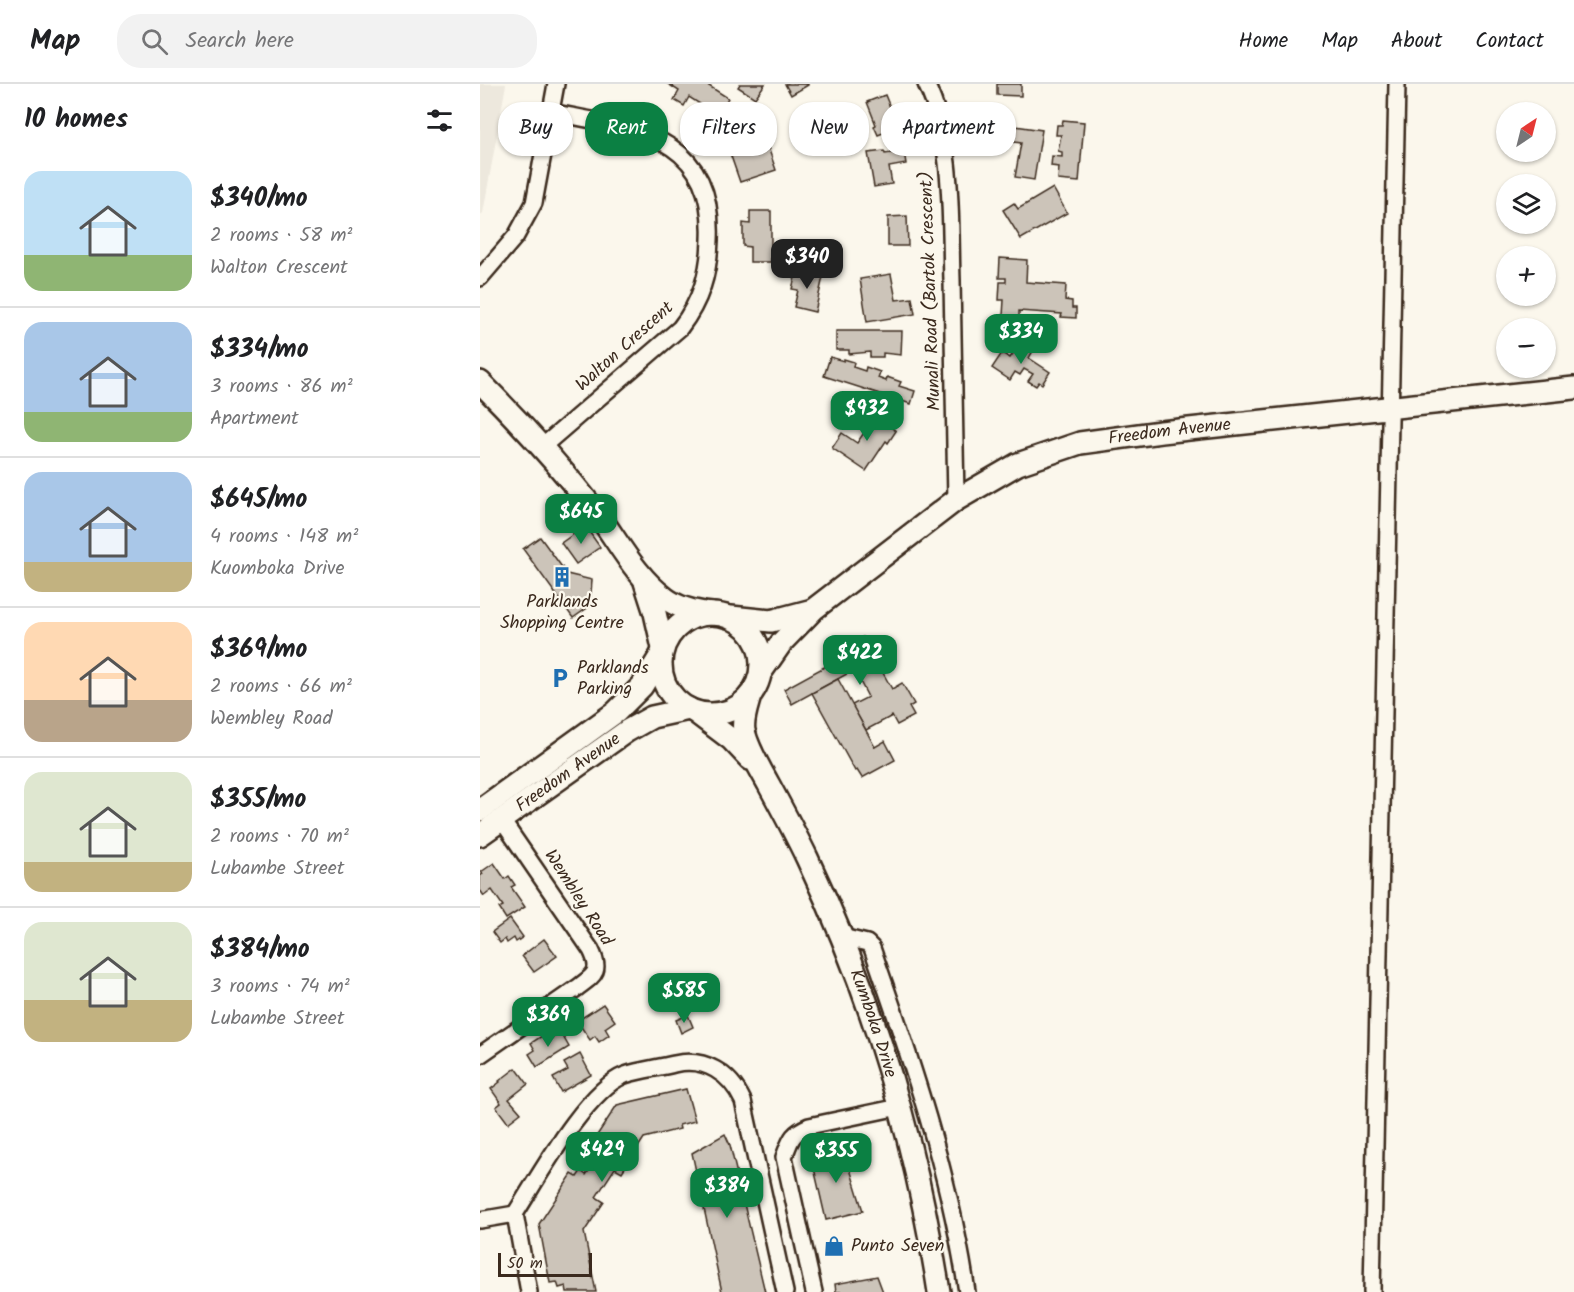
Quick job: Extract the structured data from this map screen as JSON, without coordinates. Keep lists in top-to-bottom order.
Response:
{
  "streets": {
    "main road": ["Freedom Avenue", "Kumboka Drive"],
    "street": ["Munali Road (Bartok Crescent)", "Walton Crescent", "Wembley Road"]
  },
  "crossings": [
    ["Munali Road (Bartok Crescent)", "Freedom Avenue"],
    ["Freedom Avenue", "Wembley Road"],
    ["Freedom Avenue", "Kumboka Drive"]
  ],
  "places": {
    "building": ["Parklands Shopping Centre"],
    "parking": ["Parklands Parking"],
    "shop": ["Punto Seven"]
  },
  "scale_bar": "50 m",
  "north": "top right",
  "page": {
    "header": "Map",
    "search": "Search here",
    "nav": [
      "Home",
      "Map",
      "About",
      "Contact"
    ],
    "heading": "10 homes",
    "map_buttons": ["+", "−"],
    "chip": [
      "Buy",
      "Rent",
      "Filters",
      "New",
      "Apartment"
    ],
    "list": [
      {
        "name": "$340/mo",
        "note": "2 rooms · 58 m² · Walton Crescent"
      },
      {
        "name": "$334/mo",
        "note": "3 rooms · 86 m² · Apartment"
      },
      {
        "name": "$645/mo",
        "note": "4 rooms · 148 m² · Kuomboka Drive"
      },
      {
        "name": "$369/mo",
        "note": "2 rooms · 66 m² · Wembley Road"
      },
      {
        "name": "$355/mo",
        "note": "2 rooms · 70 m² · Lubambe Street"
      },
      {
        "name": "$384/mo",
        "note": "3 rooms · 74 m² · Lubambe Street"
      }
    ],
    "price": [
      "$340",
      "$334",
      "$932",
      "$645",
      "$422",
      "$585",
      "$369",
      "$429",
      "$355",
      "$384"
    ],
    "scale": "50 m"
  }
}
